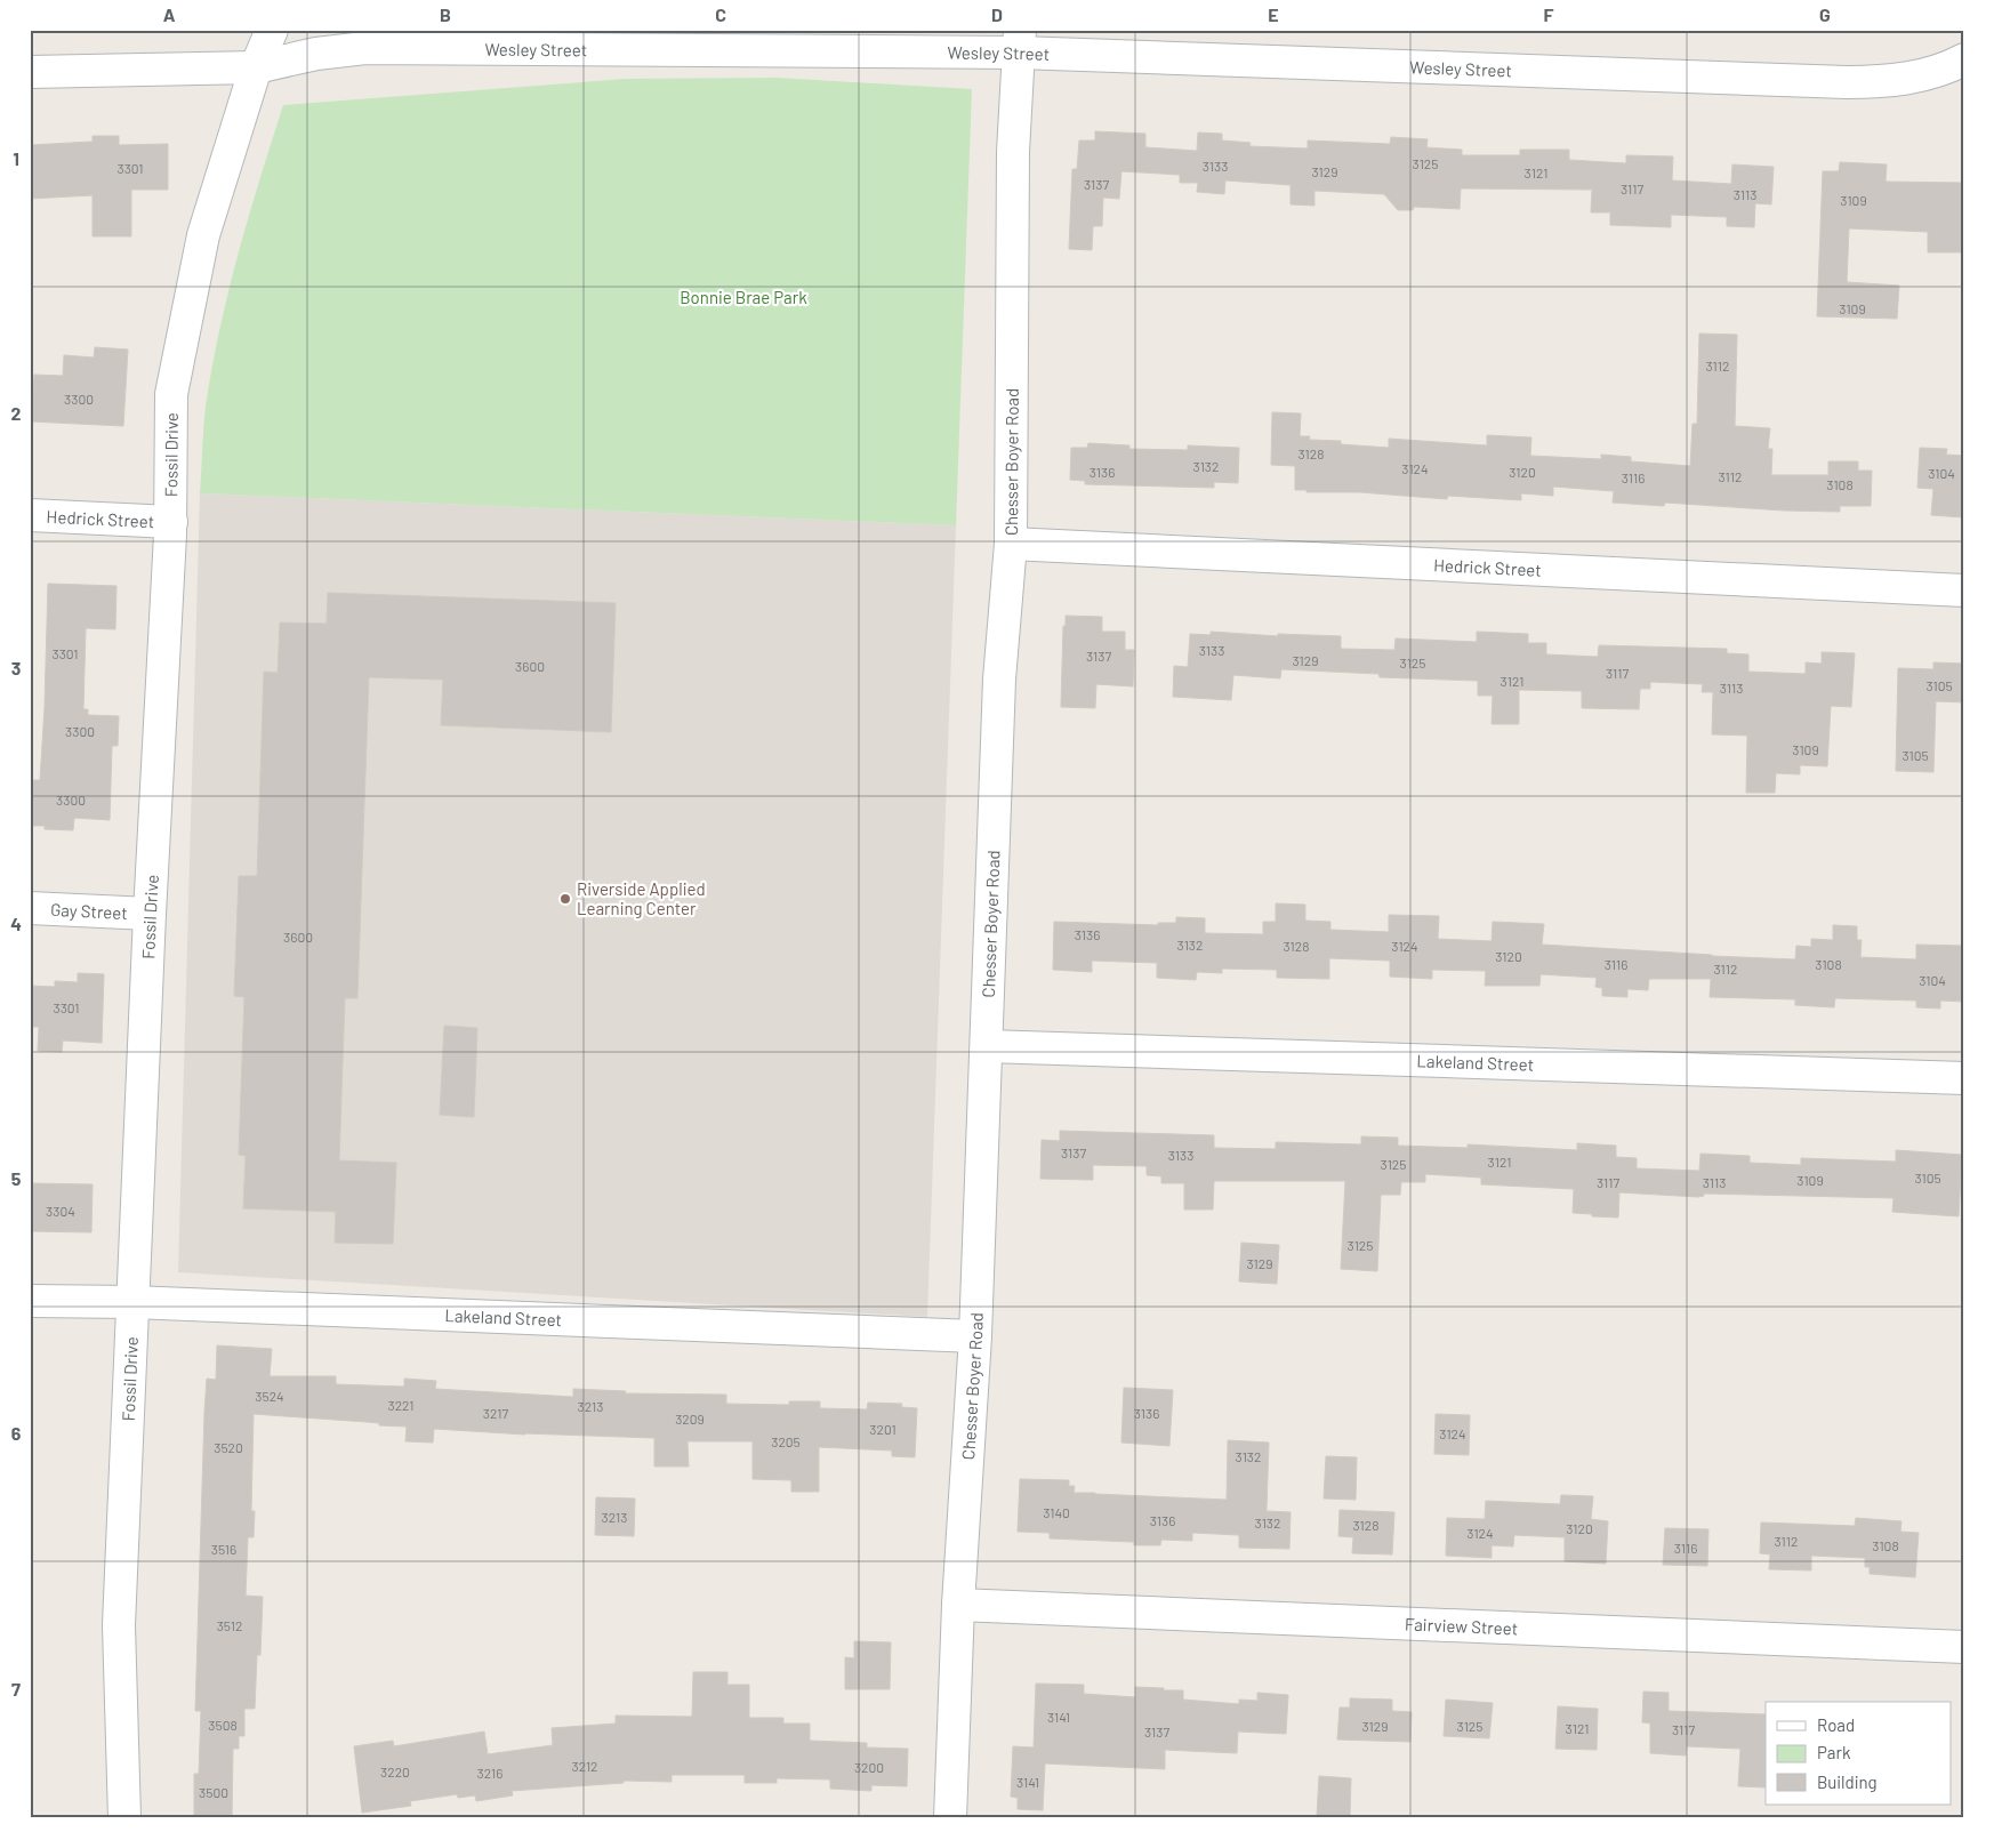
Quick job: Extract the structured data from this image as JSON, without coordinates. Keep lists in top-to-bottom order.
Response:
{
  "streets": {
    "street": [
      "Wesley Street",
      "Fossil Drive",
      "Chesser Boyer Road",
      "Hedrick Street",
      "Gay Street",
      "Lakeland Street",
      "Fairview Street"
    ]
  },
  "crossings": [
    ["Wesley Street", "Fossil Drive"],
    ["Wesley Street", "Chesser Boyer Road"],
    ["Fossil Drive", "Hedrick Street"],
    ["Fossil Drive", "Gay Street"],
    ["Fossil Drive", "Lakeland Street"],
    ["Chesser Boyer Road", "Hedrick Street"],
    ["Chesser Boyer Road", "Lakeland Street"],
    ["Chesser Boyer Road", "Fairview Street"]
  ],
  "parks": ["Bonnie Brae Park"],
  "places": ["Riverside Applied Learning Center"],
  "house_numbers": [
    "3125",
    "3133",
    "3301",
    "3129",
    "3121",
    "3137",
    "3117",
    "3113",
    "3109",
    "3109",
    "3112",
    "3300",
    "3128",
    "3132",
    "3124",
    "3136",
    "3120",
    "3104",
    "3112",
    "3116",
    "3108",
    "3133",
    "3301",
    "3137",
    "3129",
    "3125",
    "3600",
    "3117",
    "3121",
    "3105",
    "3113",
    "3300",
    "3109",
    "3105",
    "3300",
    "3136",
    "3600",
    "3132",
    "3128",
    "3124",
    "3120",
    "3116",
    "3108",
    "3112",
    "3104",
    "3301",
    "3137",
    "3133",
    "3121",
    "3125",
    "3105",
    "3109",
    "3117",
    "3113",
    "3304",
    "3125",
    "3129",
    "3524",
    "3221",
    "3213",
    "3217",
    "3136",
    "3209",
    "3201",
    "3124",
    "3205",
    "3520",
    "3132",
    "3140",
    "3213",
    "3136",
    "3132",
    "3128",
    "3120",
    "3124",
    "3112",
    "3108",
    "3116",
    "3516",
    "3512",
    "3141",
    "3508",
    "3129",
    "3125",
    "3121",
    "3117",
    "3137",
    "3212",
    "3200",
    "3220",
    "3216",
    "3141",
    "3500"
  ],
  "legend": ["Road", "Park", "Building"],
  "grid": {
    "columns": [
      "A",
      "B",
      "C",
      "D",
      "E",
      "F",
      "G"
    ],
    "rows": [
      "1",
      "2",
      "3",
      "4",
      "5",
      "6",
      "7"
    ]
  }
}
